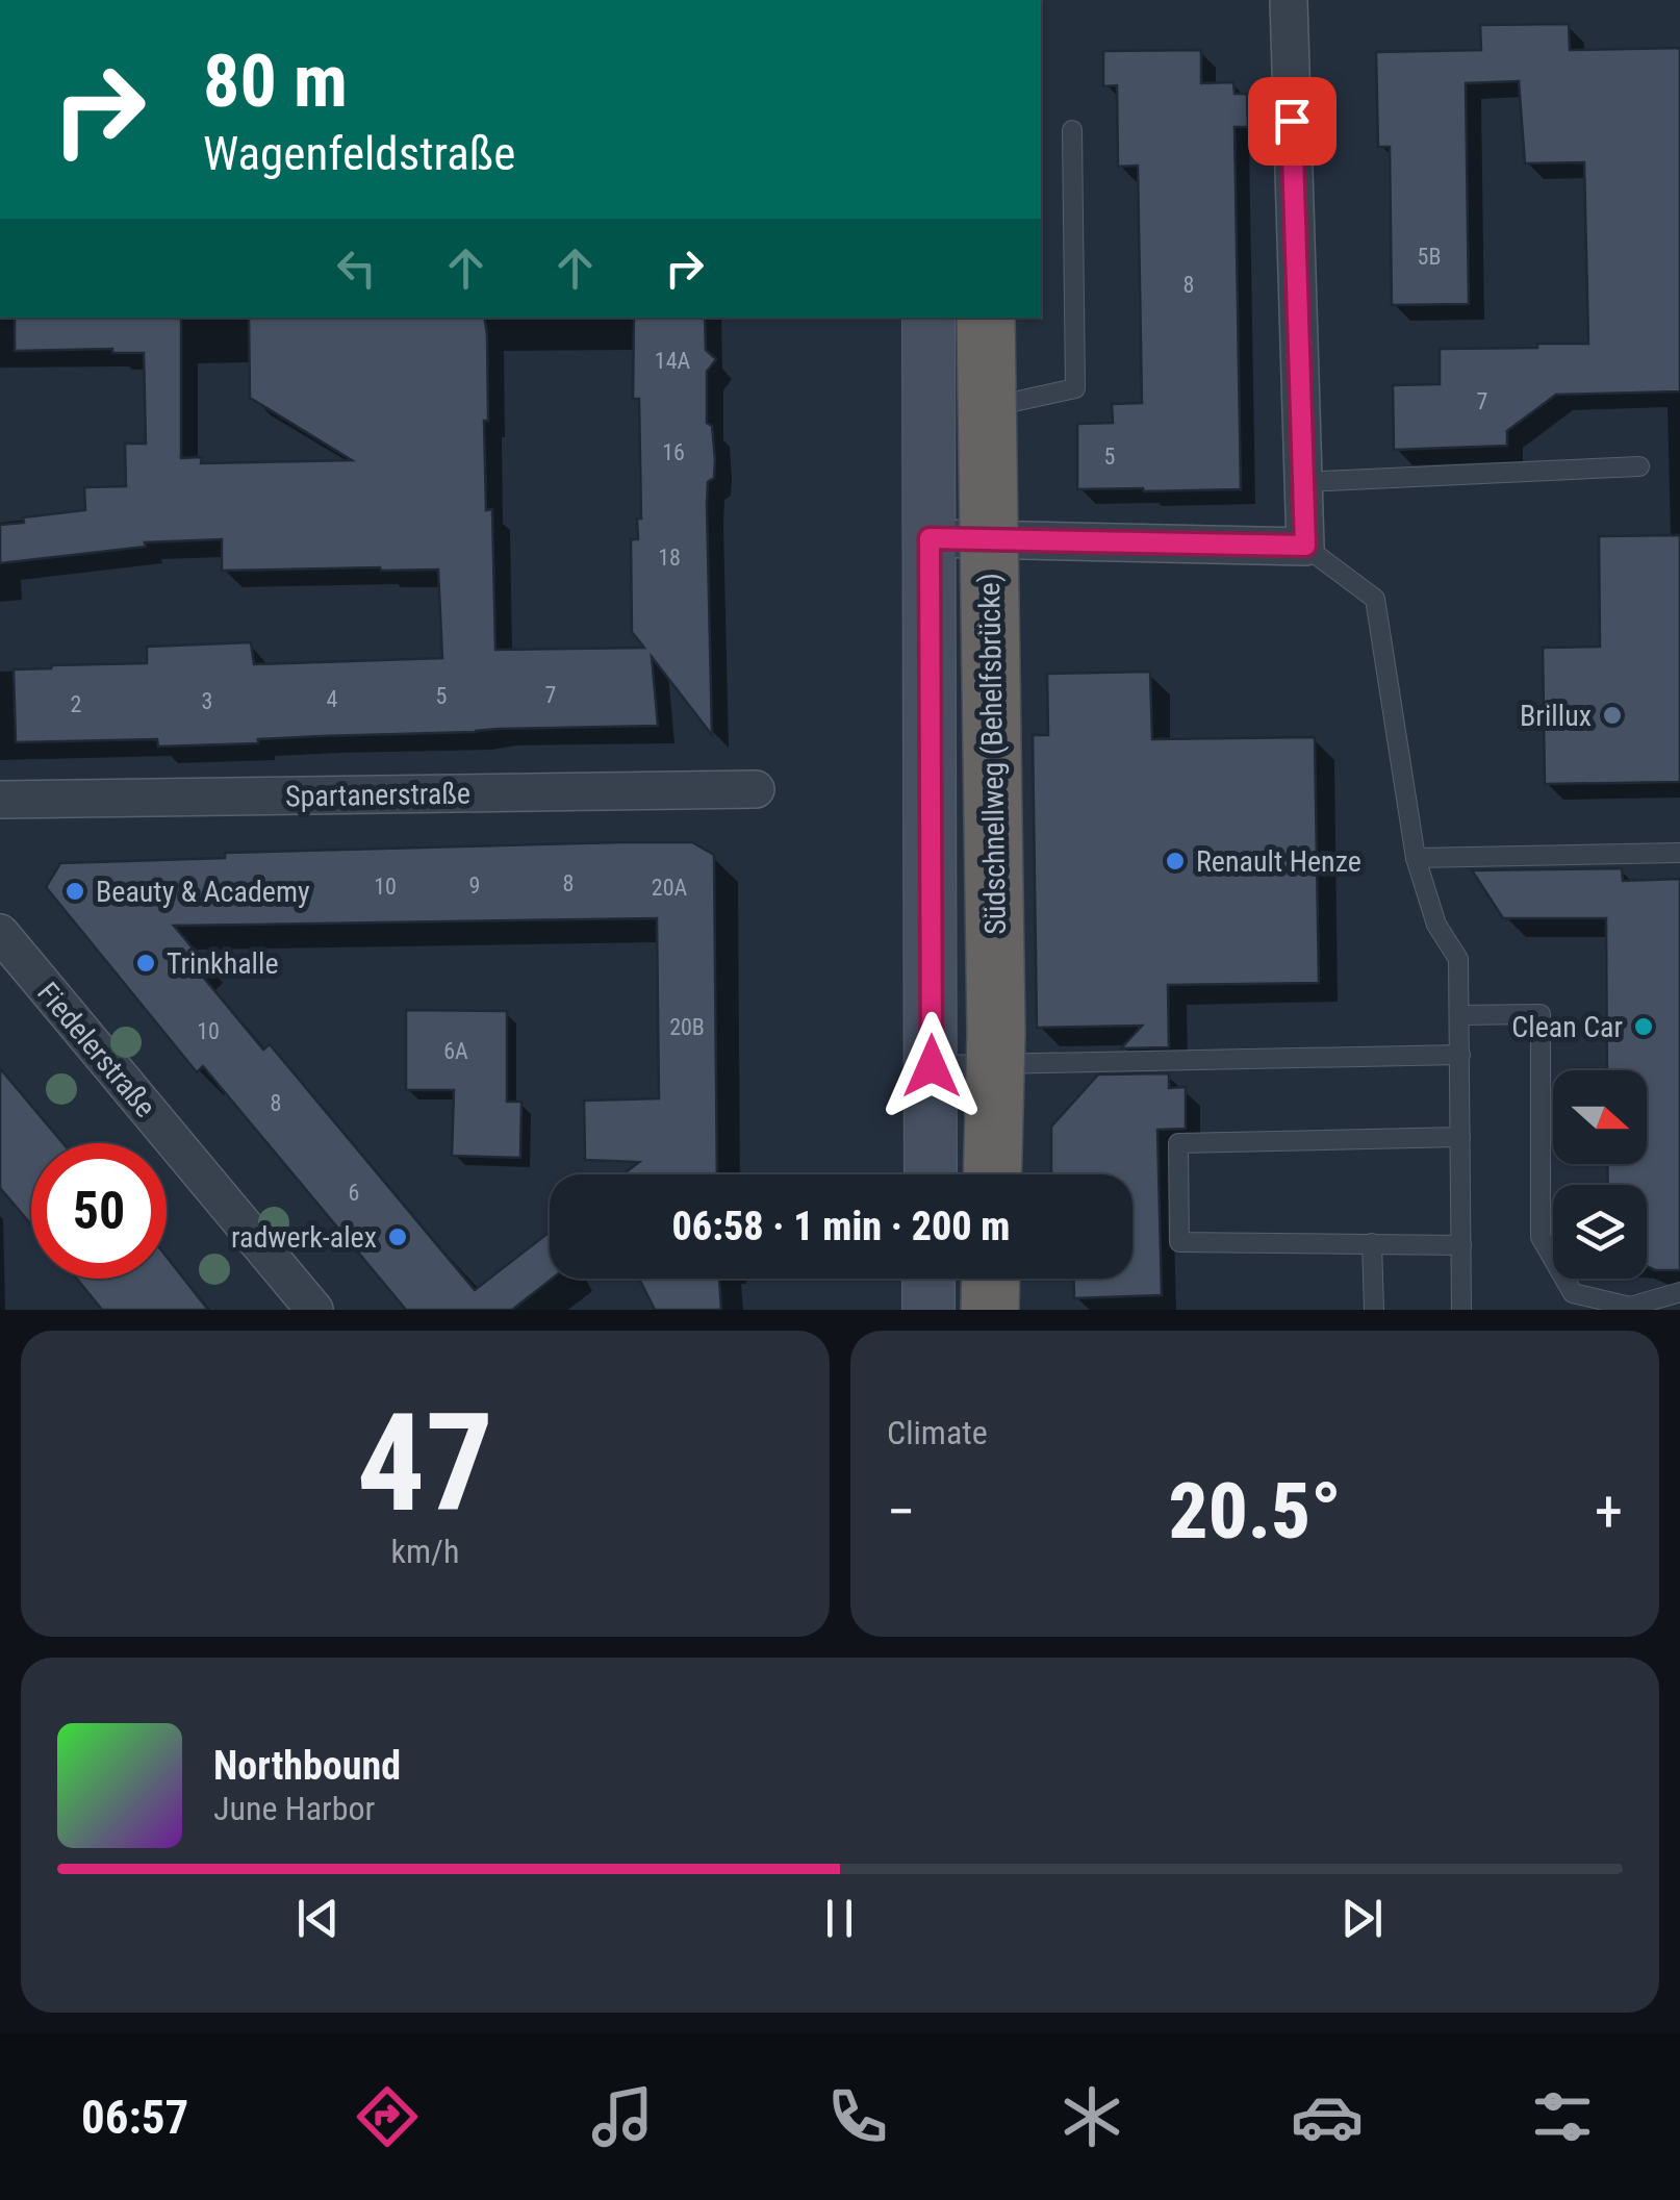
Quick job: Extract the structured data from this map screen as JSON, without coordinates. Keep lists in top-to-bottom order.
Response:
{
  "streets": {
    "highway": ["Südschnellweg (Behelfsbrücke)"],
    "street": ["Spartanerstraße", "Fiedelerstraße"]
  },
  "places": [
    "Brillux",
    "Renault Henze",
    "Beauty & Academy",
    "Trinkhalle",
    "Clean Car",
    "radwerk-alex"
  ],
  "house_numbers": [
    "5B",
    "8",
    "14A",
    "7",
    "16",
    "5",
    "18",
    "7",
    "5",
    "4",
    "3",
    "2",
    "8",
    "9",
    "10",
    "20A",
    "20B",
    "10",
    "6A",
    "8",
    "6"
  ],
  "north": "right",
  "page": {
    "turn": ["80 m", "Wagenfeldstraße"],
    "limit": "50",
    "trip": "06:58 · 1 min · 200 m",
    "tile": [
      ["47", "km/h"],
      "Climate"
    ],
    "heat": ["−", "20.5°", "+"],
    "song": ["Northbound", "June Harbor"],
    "tabs": "06:57"
  }
}
